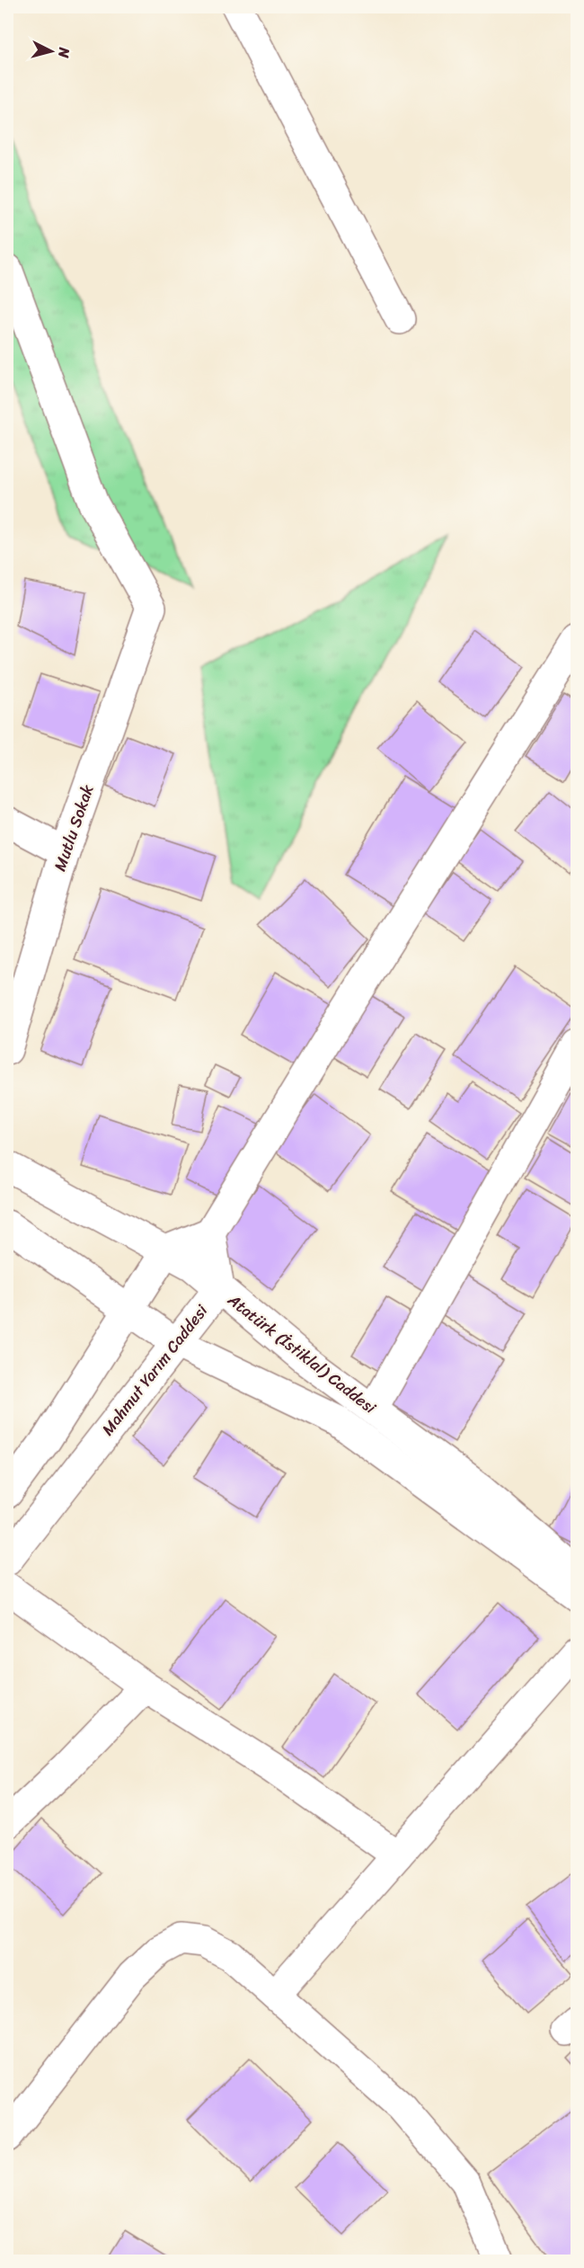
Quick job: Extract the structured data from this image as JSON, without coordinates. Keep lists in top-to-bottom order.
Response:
{
  "streets": {
    "street": ["Mutlu Sokak", "Atatürk (İstiklal) Caddesi", "Mahmut Yarım Caddesi"]
  },
  "crossings": [
    ["Atatürk (İstiklal) Caddesi", "Mahmut Yarım Caddesi"]
  ],
  "north": "right"
}
